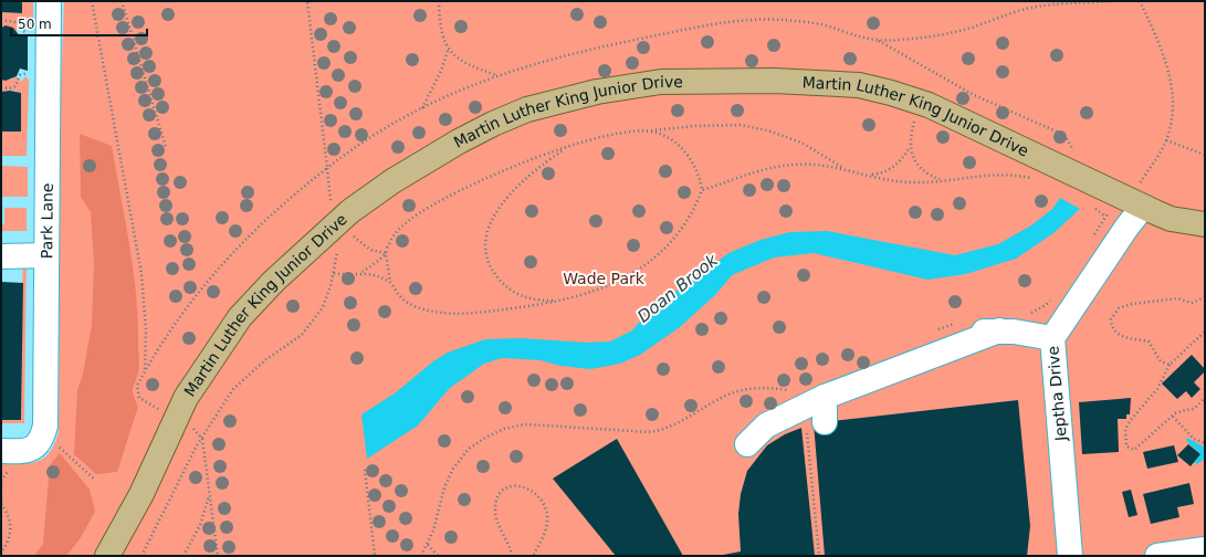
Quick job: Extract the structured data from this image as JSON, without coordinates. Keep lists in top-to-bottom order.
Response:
{
  "streets": {
    "main road": ["Martin Luther King Junior Drive"],
    "street": ["Park Lane", "Jeptha Drive"]
  },
  "crossings": [
    ["Martin Luther King Junior Drive", "Jeptha Drive"]
  ],
  "water": ["Doan Brook"],
  "parks": ["Wade Park"],
  "scale_bar": "50 m"
}
